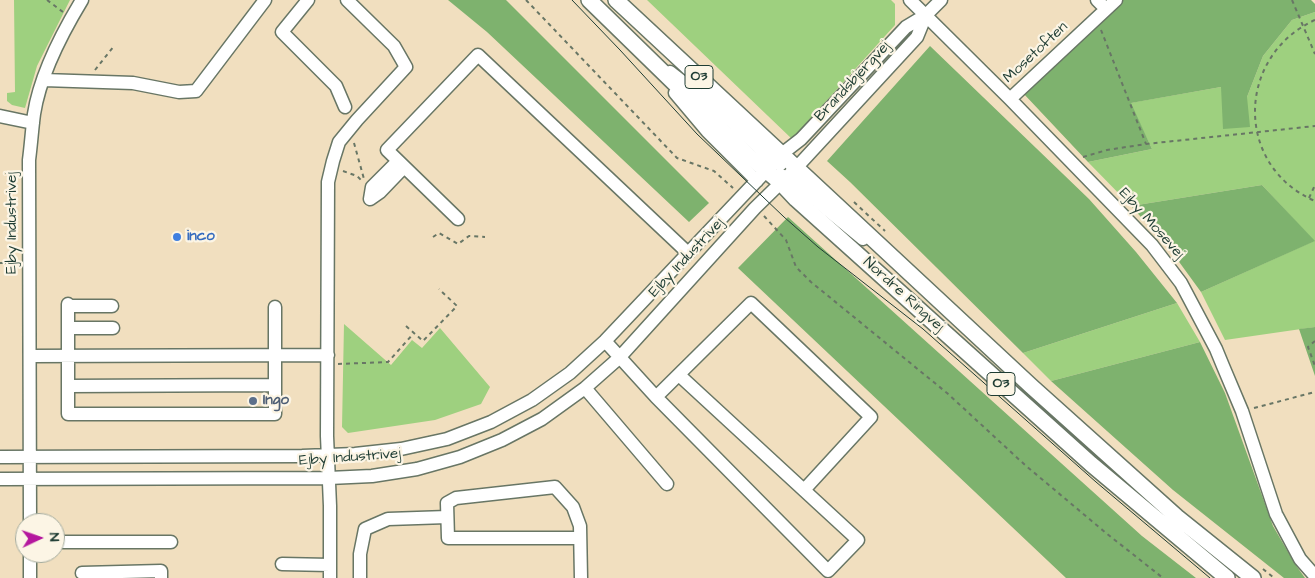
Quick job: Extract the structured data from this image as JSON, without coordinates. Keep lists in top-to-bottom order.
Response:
{
  "streets": {
    "main road": ["O3", "Nordre Ringvej"],
    "street": [
      "Mosetoften",
      "Brandsbjergvej",
      "Ejby Industrivej",
      "Ejby Mosevej"
    ]
  },
  "crossings": [
    ["Mosetoften", "Ejby Mosevej"],
    ["Brandsbjergvej", "Ejby Industrivej"],
    ["Brandsbjergvej", "Ejby Mosevej"],
    ["Brandsbjergvej", "Nordre Ringvej"],
    ["Ejby Industrivej", "Nordre Ringvej"]
  ],
  "places": ["inco", "Ingo"],
  "north": "right"
}
